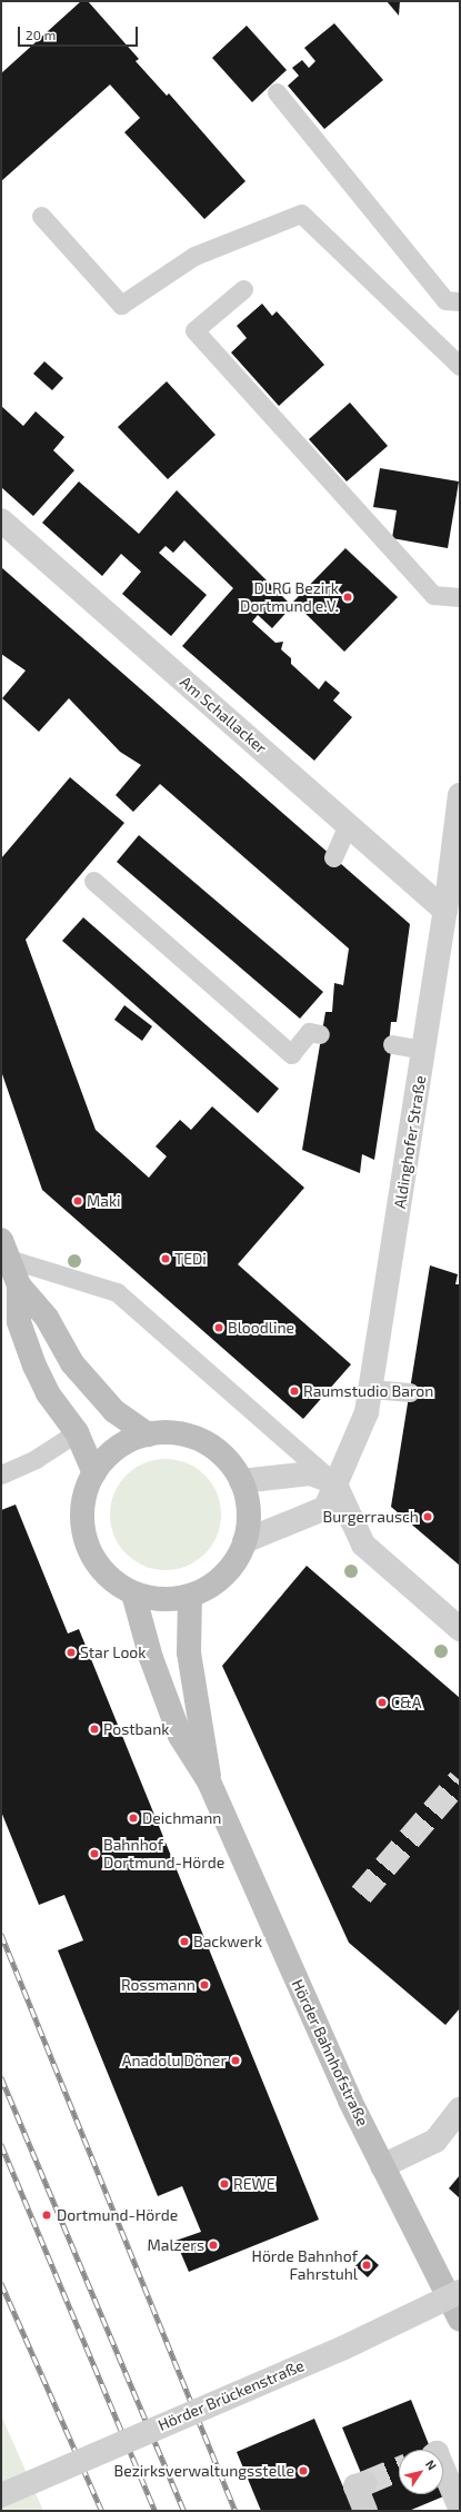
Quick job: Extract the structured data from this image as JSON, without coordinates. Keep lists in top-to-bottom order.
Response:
{
  "streets": {
    "main road": ["Hörder Bahnhofstraße"],
    "street": ["Am Schallacker", "Aldinghofer Straße", "Hörder Brückenstraße"]
  },
  "crossings": [
    ["Am Schallacker", "Aldinghofer Straße"]
  ],
  "places": [
    "DLRG Bezirk Dortmund e.V.",
    "Maki",
    "TEDi",
    "Bloodline",
    "Raumstudio Baron",
    "Burgerrausch",
    "Star Look",
    "C&A",
    "Postbank",
    "Deichmann",
    "Bahnhof Dortmund-Hörde",
    "Backwerk",
    "Rossmann",
    "Anadolu Döner",
    "REWE",
    "Dortmund-Hörde",
    "Malzers",
    "Hörde Bahnhof Fahrstuhl",
    "Bezirksverwaltungsstelle"
  ],
  "scale_bar": "20 m",
  "north": "top right"
}
